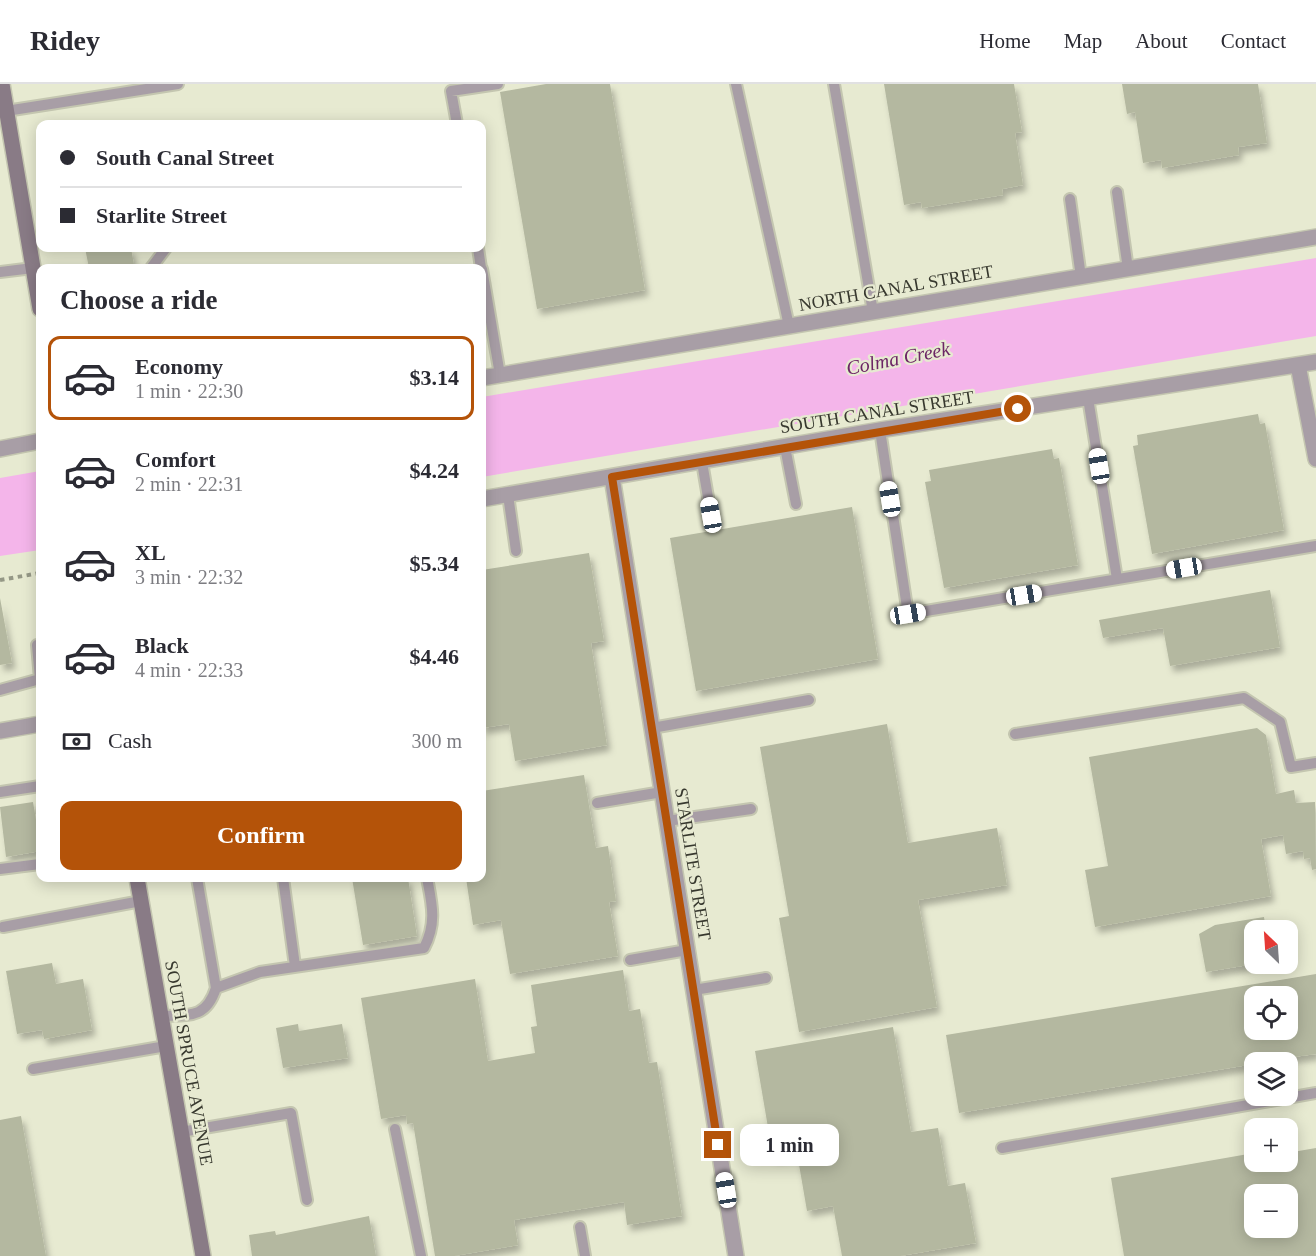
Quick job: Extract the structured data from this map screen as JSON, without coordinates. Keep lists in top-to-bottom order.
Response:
{
  "streets": {
    "main road": ["SOUTH SPRUCE AVENUE"],
    "street": ["NORTH CANAL STREET", "SOUTH CANAL STREET", "STARLITE STREET"]
  },
  "crossings": [
    ["SOUTH CANAL STREET", "STARLITE STREET"]
  ],
  "water": ["Colma Creek"],
  "north": "top left",
  "page": {
    "header": "Ridey",
    "nav": [
      "Home",
      "Map",
      "About",
      "Contact"
    ],
    "banner": ["South Canal Street", "Starlite Street"],
    "heading": "Choose a ride",
    "list": [
      {
        "name": "Economy",
        "note": "1 min · 22:30",
        "value": "$3.14"
      },
      {
        "name": "Comfort",
        "note": "2 min · 22:31",
        "value": "$4.24"
      },
      {
        "name": "XL",
        "note": "3 min · 22:32",
        "value": "$5.34"
      },
      {
        "name": "Black",
        "note": "4 min · 22:33",
        "value": "$4.46"
      }
    ],
    "pay": ["Cash", "300 m"],
    "buttons": "Confirm",
    "map_buttons": ["+", "−"],
    "bubble": "1 min"
  }
}
